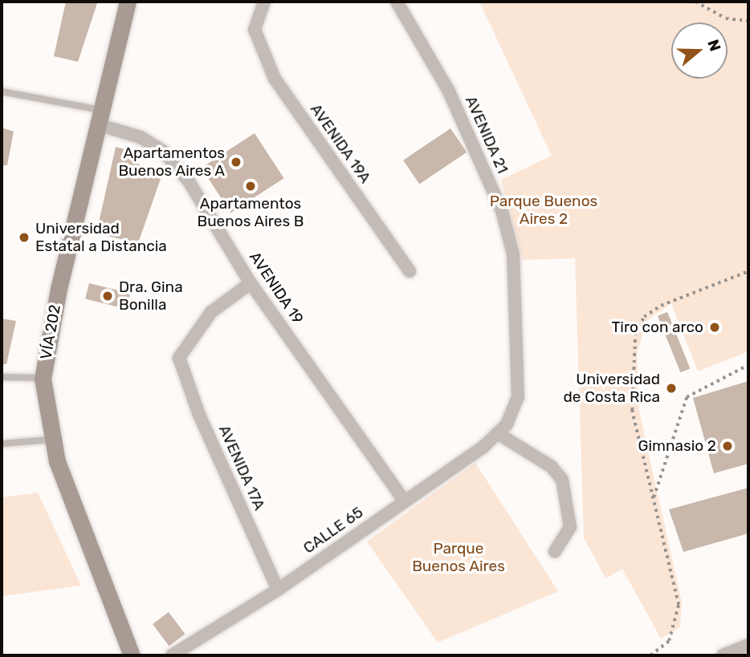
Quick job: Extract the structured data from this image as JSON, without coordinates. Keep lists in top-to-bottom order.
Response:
{
  "streets": {
    "main road": ["VÍA 202"],
    "street": [
      "AVENIDA 21",
      "AVENIDA 19A",
      "AVENIDA 19",
      "AVENIDA 17A",
      "CALLE 65"
    ]
  },
  "crossings": [
    ["AVENIDA 21", "CALLE 65"],
    ["AVENIDA 19", "VÍA 202"],
    ["AVENIDA 19", "AVENIDA 17A"],
    ["AVENIDA 19", "CALLE 65"],
    ["AVENIDA 17A", "CALLE 65"]
  ],
  "parks": ["Parque Buenos Aires 2", "Parque Buenos Aires"],
  "places": [
    "Apartamentos Buenos Aires A",
    "Apartamentos Buenos Aires B",
    "Universidad Estatal a Distancia",
    "Dra. Gina Bonilla",
    "Tiro con arco",
    "Universidad de Costa Rica",
    "Gimnasio 2"
  ],
  "north": "right"
}
